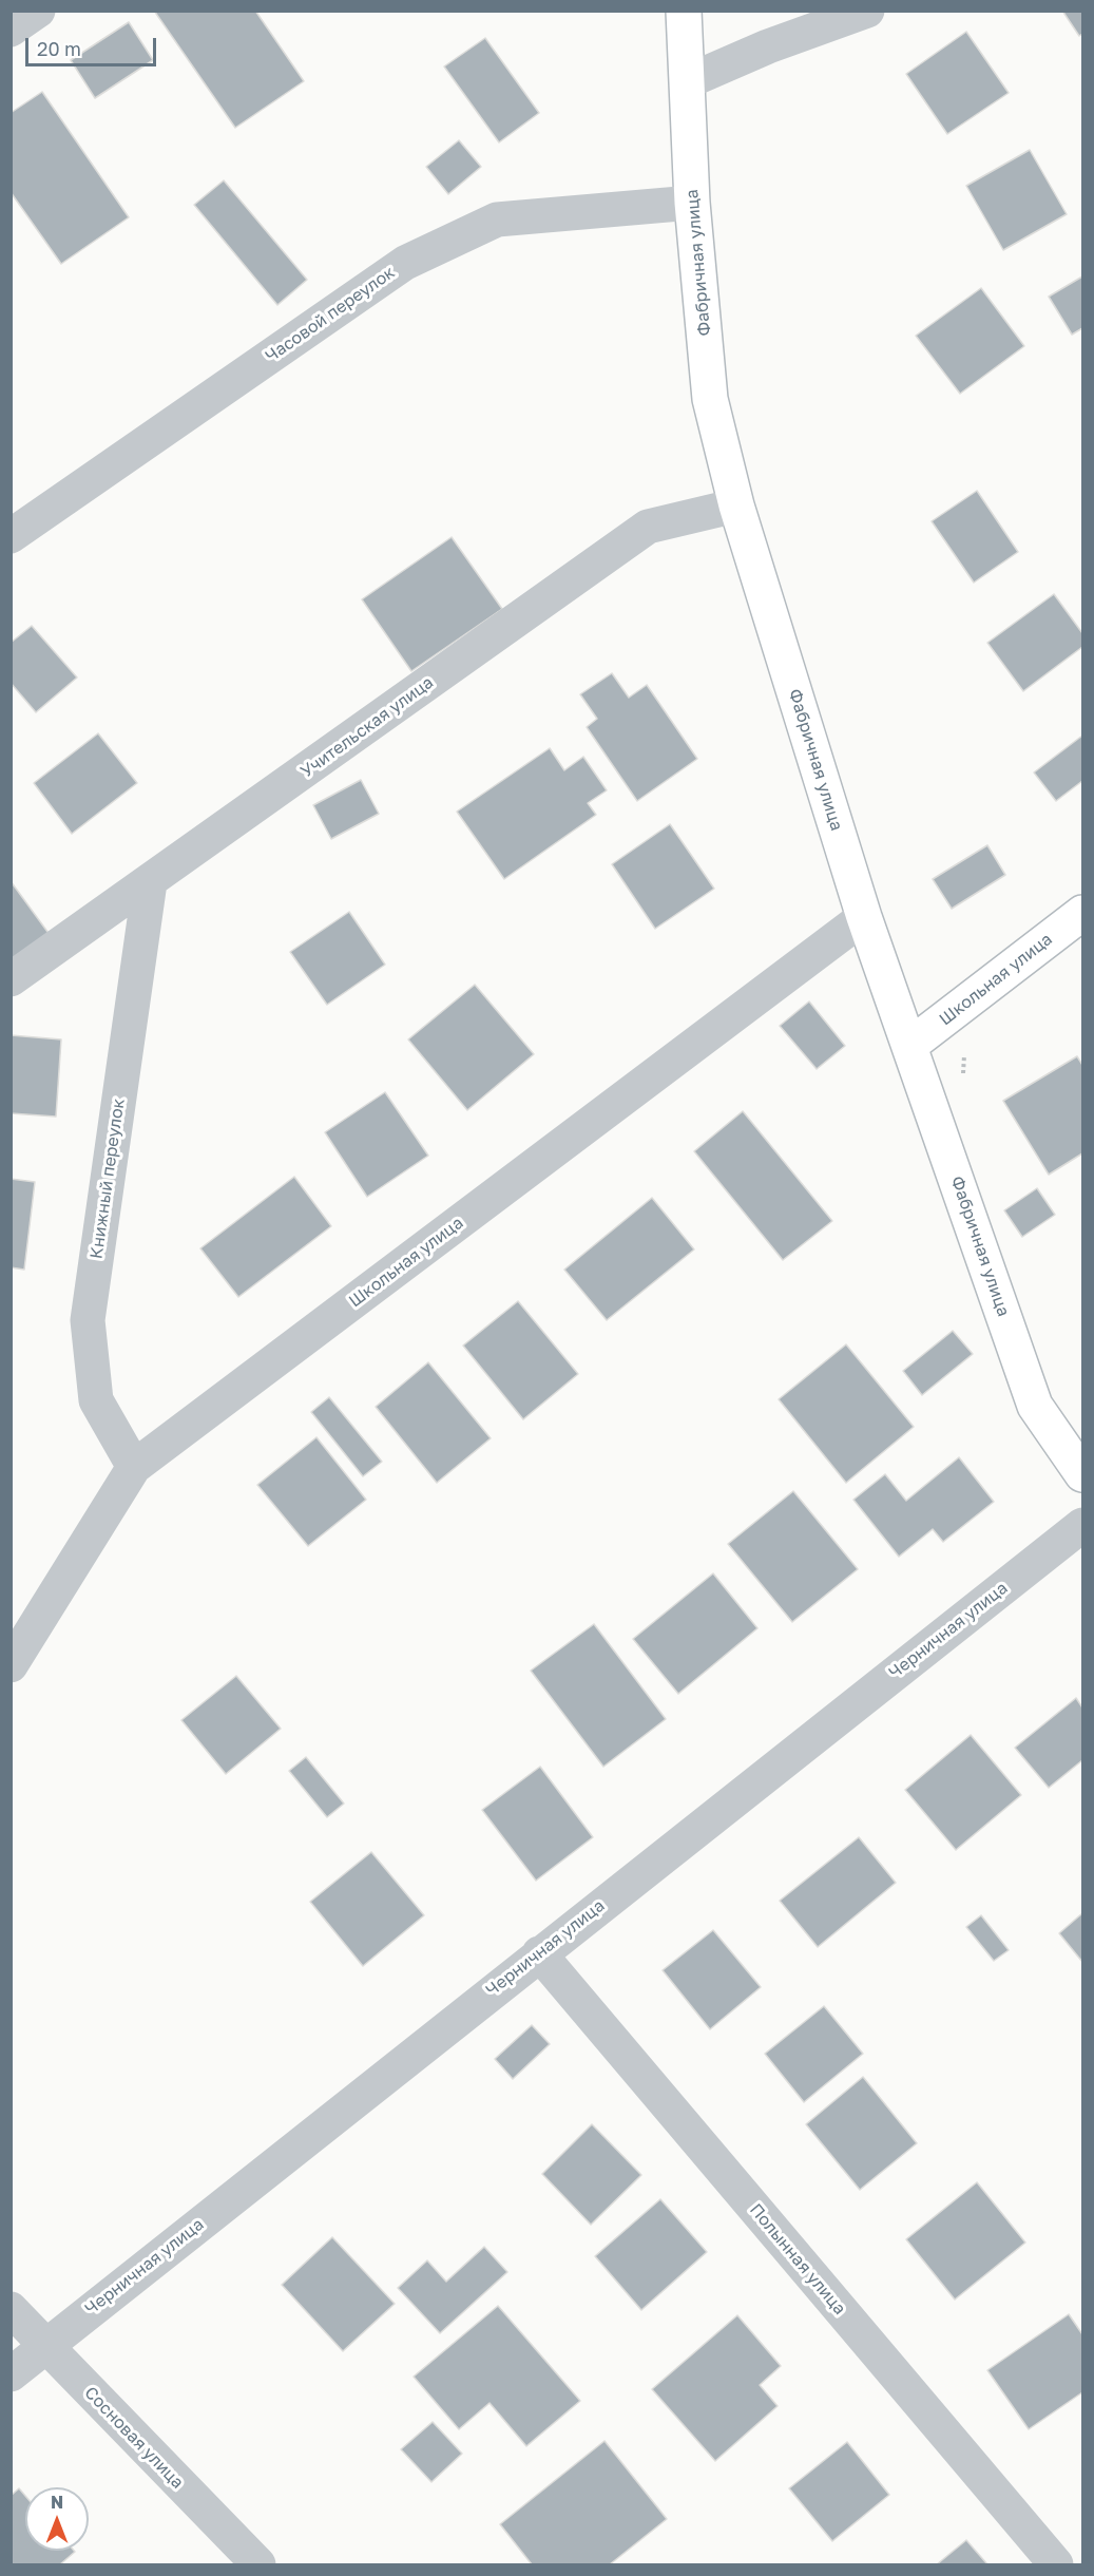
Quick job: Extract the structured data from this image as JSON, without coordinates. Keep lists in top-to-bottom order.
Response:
{
  "streets": {
    "street": [
      "Фабричная улица",
      "Часовой переулок",
      "Учительская улица",
      "Школьная улица",
      "Книжный переулок",
      "Черничная улица",
      "Полынная улица",
      "Сосновая улица"
    ]
  },
  "crossings": [
    ["Фабричная улица", "Часовой переулок"],
    ["Фабричная улица", "Учительская улица"],
    ["Фабричная улица", "Школьная улица"],
    ["Учительская улица", "Книжный переулок"],
    ["Школьная улица", "Книжный переулок"],
    ["Черничная улица", "Полынная улица"],
    ["Черничная улица", "Сосновая улица"]
  ],
  "scale_bar": "20 m",
  "north": "top"
}
